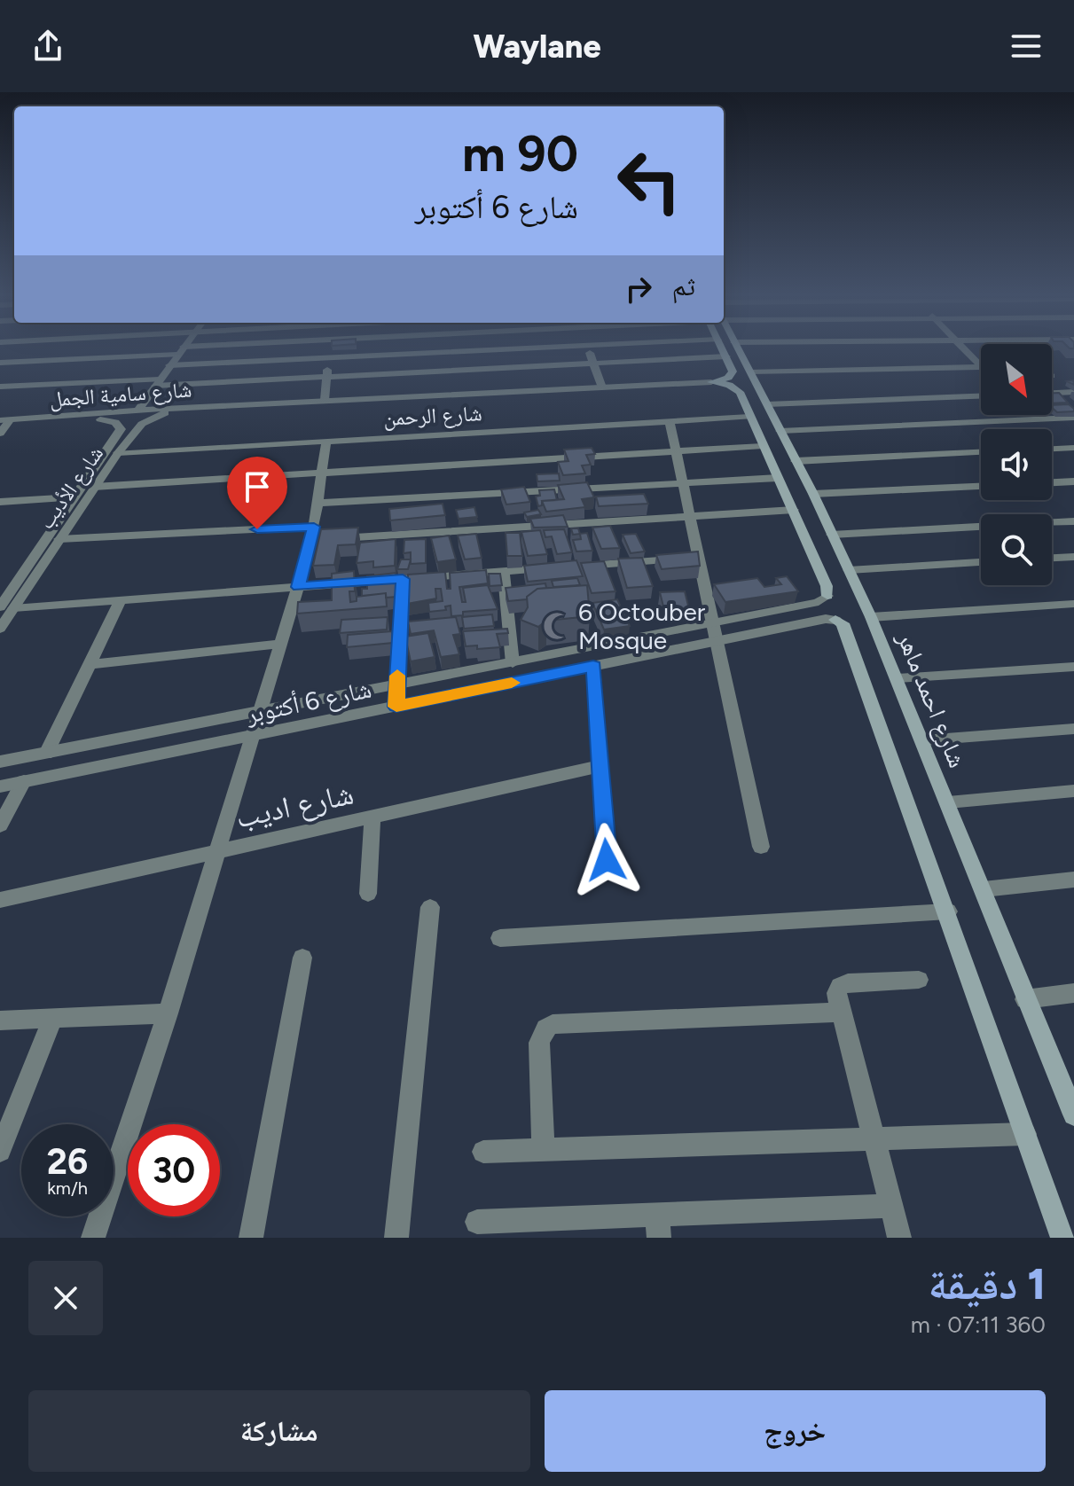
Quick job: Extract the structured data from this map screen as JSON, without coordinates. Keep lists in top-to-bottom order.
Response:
{
  "streets": {
    "main road": ["شارع احمد ماهر"],
    "street": [
      "شارع سامية الجمل",
      "شارع الرحمن",
      "شارع الأديب",
      "شارع 6 أكتوبر",
      "شارع اديب"
    ]
  },
  "crossings": [
    ["شارع سامية الجمل", "شارع الأديب"],
    ["شارع الرحمن", "شارع الأديب"]
  ],
  "places": {
    "mosque": ["6 Octouber Mosque"]
  },
  "north": "bottom right",
  "page": {
    "header": "Waylane",
    "turn": ["90 m", "شارع 6 أكتوبر"],
    "then": "ثم",
    "speed": "26 km/h",
    "limit": "30",
    "heading": ["1 دقيقة", "360 m · 07:11"],
    "buttons": ["خروج", "مشاركة"]
  }
}
